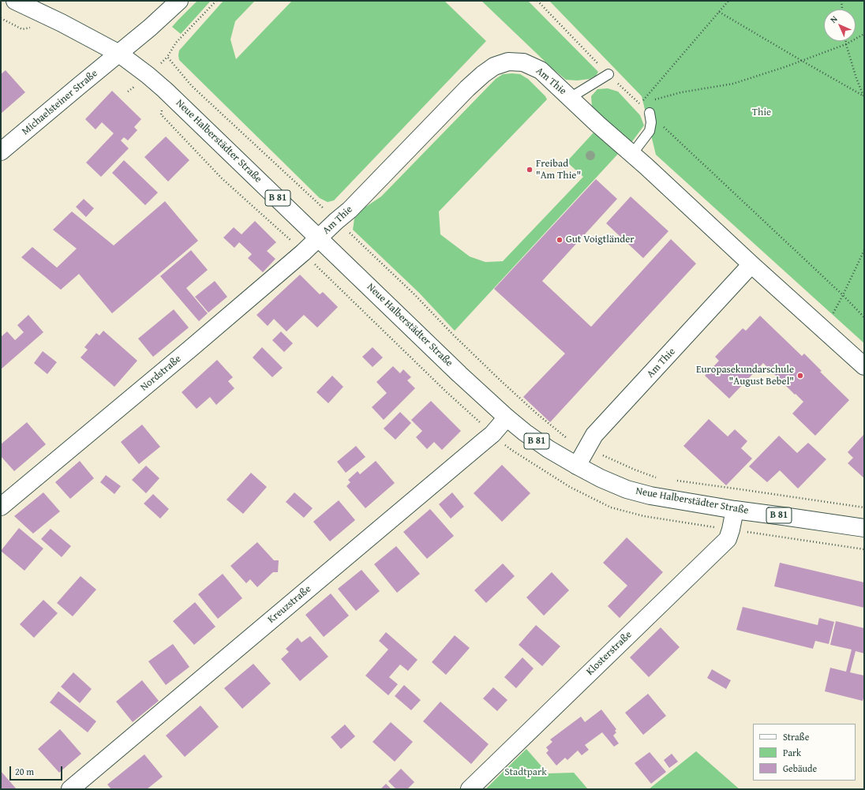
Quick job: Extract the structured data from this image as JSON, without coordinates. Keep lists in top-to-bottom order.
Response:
{
  "streets": {
    "street": [
      "Am Thie",
      "Michaelsteiner Straße",
      "Neue Halberstädter Straße",
      "B 81",
      "Nordstraße",
      "Kreuzstraße",
      "Klosterstraße"
    ]
  },
  "crossings": [
    ["Am Thie", "Neue Halberstädter Straße"],
    ["Am Thie", "Nordstraße"],
    ["Michaelsteiner Straße", "Neue Halberstädter Straße"],
    ["Neue Halberstädter Straße", "Nordstraße"],
    ["Neue Halberstädter Straße", "Kreuzstraße"],
    ["Neue Halberstädter Straße", "Klosterstraße"]
  ],
  "parks": ["Thie", "Stadtpark"],
  "places": ["Freibad \"Am Thie\"", "Gut Voigtländer", "Europasekundarschule \"August Bebel\""],
  "legend": ["Straße", "Park", "Gebäude"],
  "scale_bar": "20 m",
  "north": "top left"
}
